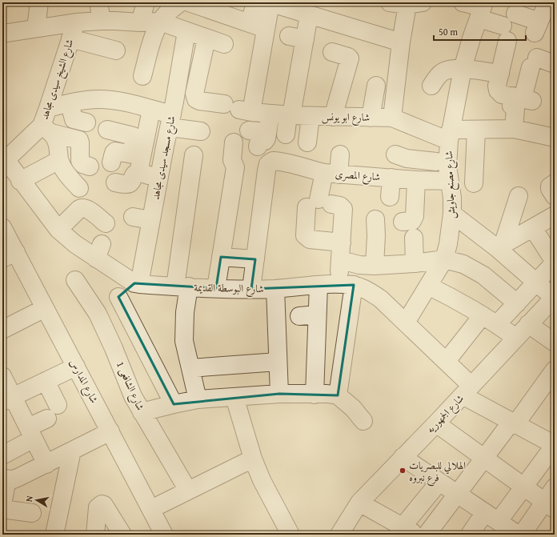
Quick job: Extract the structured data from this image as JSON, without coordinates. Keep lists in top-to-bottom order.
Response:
{
  "streets": {
    "street": [
      "شارع الشيخ سيدى مجاهد",
      "شارع ابو يونس",
      "شارع مسجد سيدى مجاهد",
      "شارع المصرى",
      "شارع مصنع جاويش",
      "شارع البوسطة القديمة",
      "شارع المدارس",
      "شارع الشافعى 1",
      "شارع الجمهوريه"
    ]
  },
  "crossings": [
    ["شارع الشيخ سيدى مجاهد", "شارع البوسطة القديمة"],
    ["شارع ابو يونس", "شارع مصنع جاويش"],
    ["شارع مسجد سيدى مجاهد", "شارع البوسطة القديمة"],
    ["شارع المصرى", "شارع مصنع جاويش"],
    ["شارع مصنع جاويش", "شارع البوسطة القديمة"],
    ["شارع البوسطة القديمة", "شارع الجمهوريه"]
  ],
  "places": ["الهلالي للبصريات فرع نبروه"],
  "scale_bar": "50 m",
  "north": "left"
}
